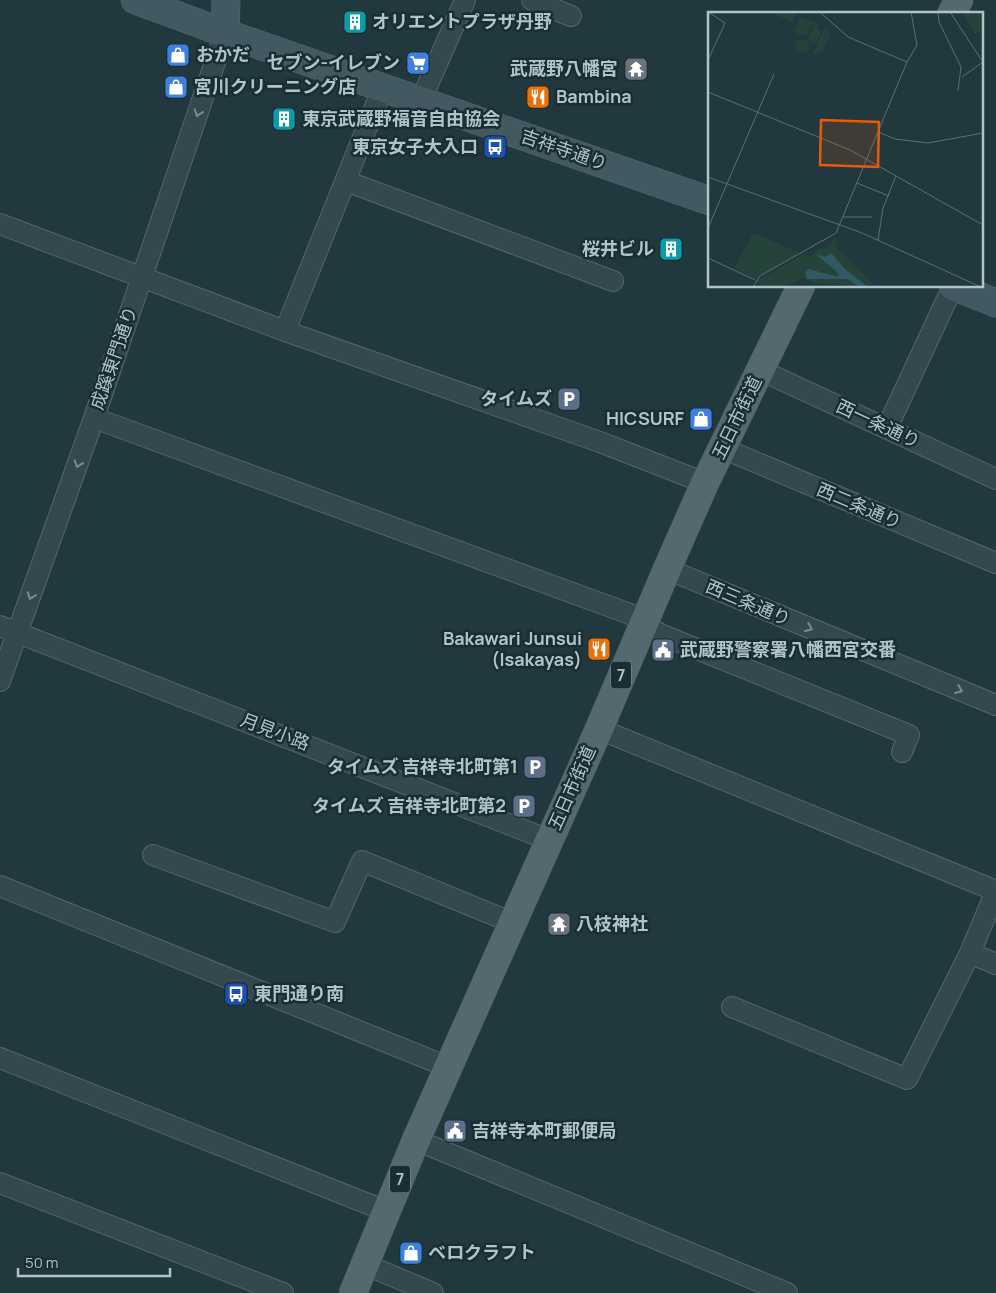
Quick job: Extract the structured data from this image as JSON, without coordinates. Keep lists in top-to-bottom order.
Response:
{
  "streets": {
    "main road": ["吉祥寺通り", "五日市街道", "7"],
    "street": [
      "成蹊東門通り",
      "西一条通り",
      "西二条通り",
      "西三条通り",
      "月見小路"
    ]
  },
  "crossings": [
    ["吉祥寺通り", "成蹊東門通り"],
    ["成蹊東門通り", "月見小路"],
    ["五日市街道", "西一条通り"],
    ["五日市街道", "西二条通り"],
    ["五日市街道", "西三条通り"],
    ["五日市街道", "月見小路"]
  ],
  "places": {
    "building": ["オリエントプラザ丹野", "東京武蔵野福音自由協会", "桜井ビル"],
    "shop": [
      "おかだ",
      "宮川クリーニング店",
      "HICSURF",
      "ベロクラフト"
    ],
    "supermarket": ["セブン-イレブン"],
    "temple": ["武蔵野八幡宮", "八枝神社"],
    "restaurant": ["Bambina", "Bakawari Junsui (Isakayas)"],
    "bus stop": ["東京女子大入口", "東門通り南"],
    "parking": ["タイムズ", "タイムズ 吉祥寺北町第1", "タイムズ 吉祥寺北町第2"],
    "public building": ["武蔵野警察署八幡西宮交番", "吉祥寺本町郵便局"]
  },
  "scale_bar": "50 m"
}
